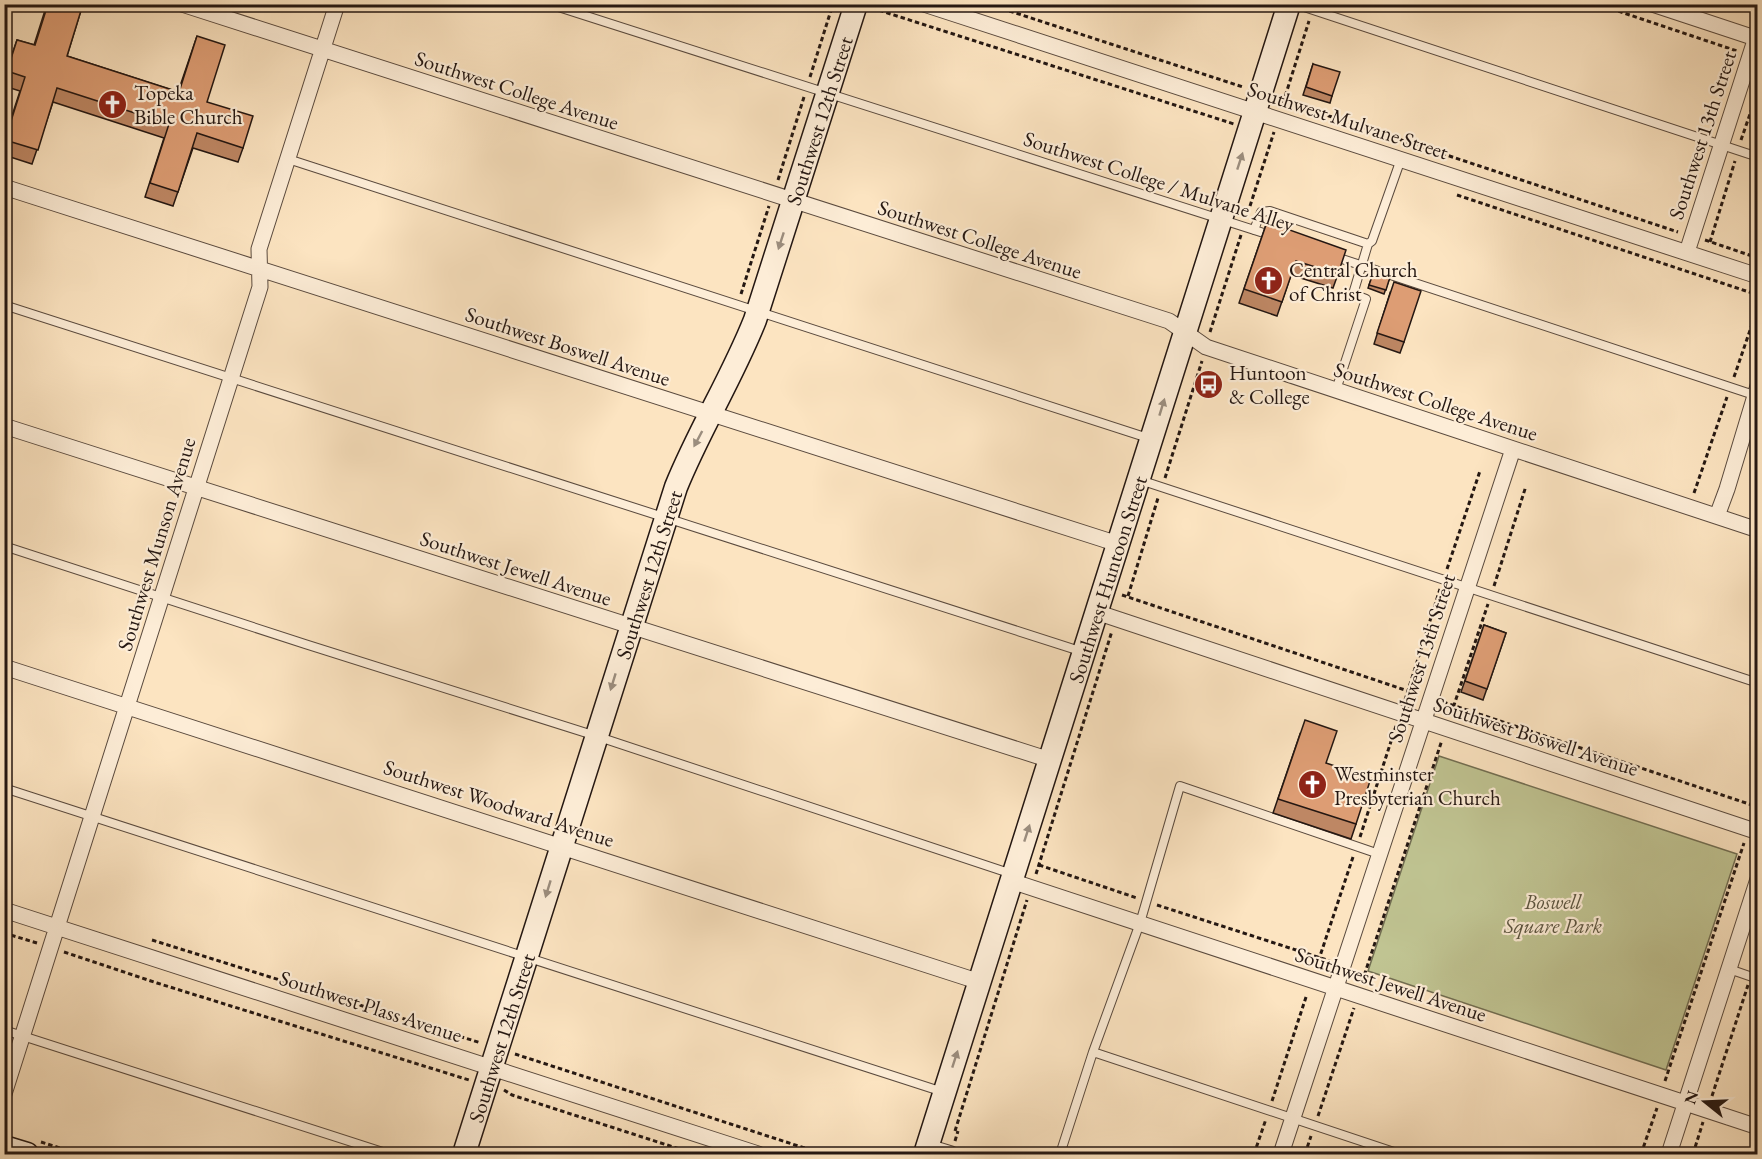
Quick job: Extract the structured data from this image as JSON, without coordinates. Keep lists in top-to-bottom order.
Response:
{
  "streets": {
    "main road": ["Southwest 12th Street", "Southwest Huntoon Street"],
    "street": [
      "Southwest College Avenue",
      "Southwest Mulvane Street",
      "Southwest 13th Street",
      "Southwest Boswell Avenue",
      "Southwest Munson Avenue",
      "Southwest Jewell Avenue",
      "Southwest Woodward Avenue",
      "Southwest Plass Avenue"
    ],
    "lane": ["Southwest College / Mulvane Alley"]
  },
  "crossings": [
    ["Southwest College Avenue", "Southwest 12th Street"],
    ["Southwest College Avenue", "Southwest 13th Street"],
    ["Southwest College Avenue", "Southwest Munson Avenue"],
    ["Southwest College Avenue", "Southwest Huntoon Street"],
    ["Southwest Mulvane Street", "Southwest 13th Street"],
    ["Southwest Mulvane Street", "Southwest Huntoon Street"],
    ["Southwest 12th Street", "Southwest College / Mulvane Alley"],
    ["Southwest 12th Street", "Southwest Boswell Avenue"],
    ["Southwest 12th Street", "Southwest Jewell Avenue"],
    ["Southwest 12th Street", "Southwest Woodward Avenue"],
    ["Southwest 12th Street", "Southwest Plass Avenue"],
    ["Southwest 13th Street", "Southwest Boswell Avenue"],
    ["Southwest 13th Street", "Southwest Jewell Avenue"],
    ["Southwest College / Mulvane Alley", "Southwest Huntoon Street"],
    ["Southwest Boswell Avenue", "Southwest Munson Avenue"],
    ["Southwest Boswell Avenue", "Southwest Huntoon Street"],
    ["Southwest Munson Avenue", "Southwest Jewell Avenue"],
    ["Southwest Munson Avenue", "Southwest Woodward Avenue"],
    ["Southwest Munson Avenue", "Southwest Plass Avenue"],
    ["Southwest Jewell Avenue", "Southwest Huntoon Street"],
    ["Southwest Huntoon Street", "Southwest Woodward Avenue"]
  ],
  "one_way": ["Southwest 12th Street", "Southwest Huntoon Street"],
  "parks": ["Boswell Square Park"],
  "places": {
    "church": ["Topeka Bible Church", "Central Church of Christ", "Westminster Presbyterian Church"],
    "bus stop": ["Huntoon & College"]
  },
  "north": "left"
}
